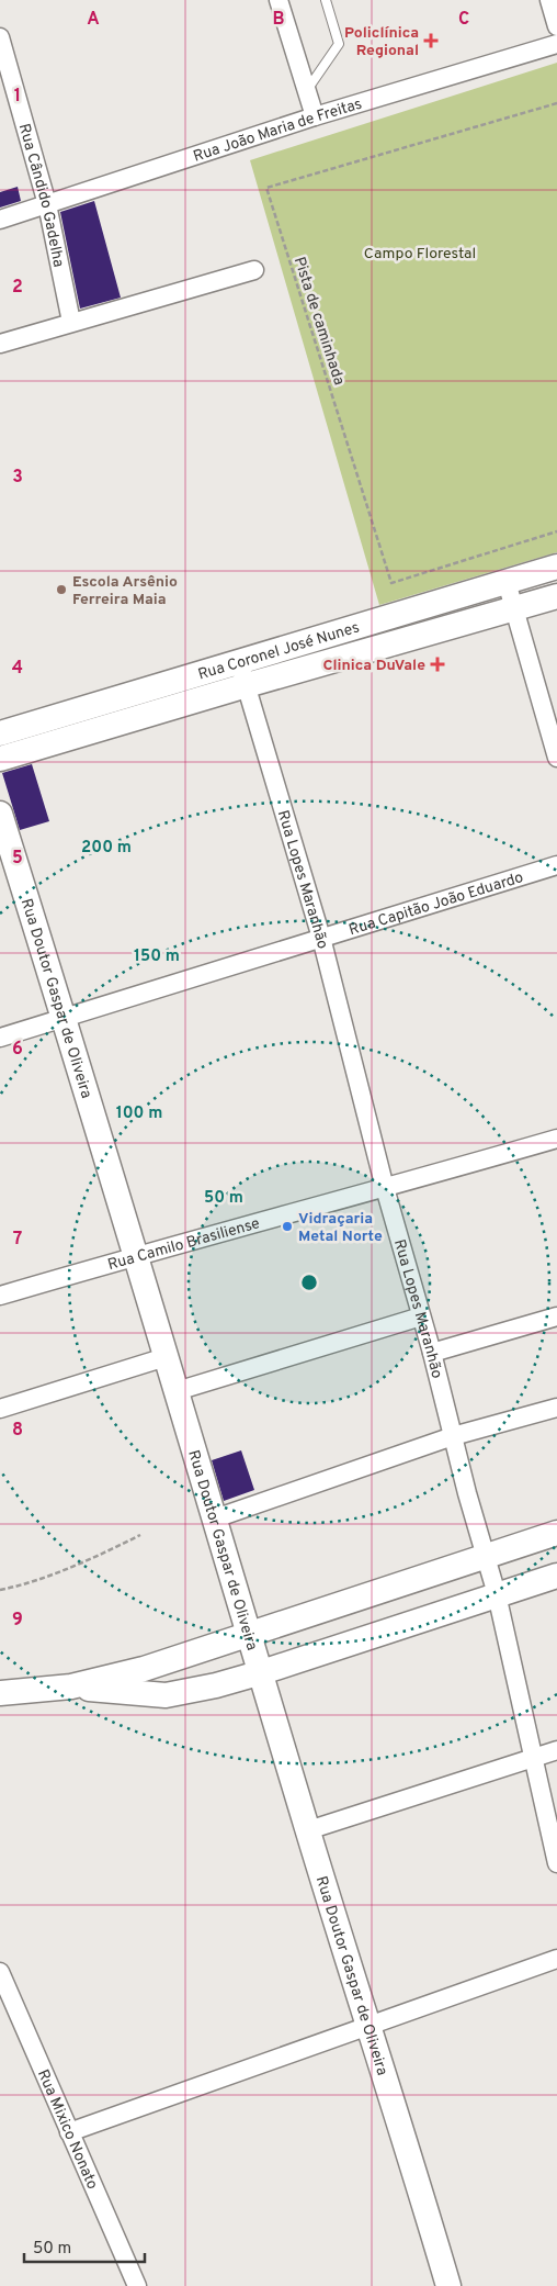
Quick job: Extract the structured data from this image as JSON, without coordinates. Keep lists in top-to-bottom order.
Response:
{
  "streets": {
    "street": [
      "Rua João Maria de Freitas",
      "Rua Cândido Gadelha",
      "Rua Coronel José Nunes",
      "Rua Lopes Maranhão",
      "Rua Capitão João Eduardo",
      "Rua Doutor Gaspar de Oliveira",
      "Rua Camilo Brasiliense",
      "Rua Mixico Nonato"
    ],
    "path": ["Pista de caminhada"]
  },
  "crossings": [
    ["Rua João Maria de Freitas", "Rua Cândido Gadelha"],
    ["Rua Coronel José Nunes", "Rua Lopes Maranhão"],
    ["Rua Lopes Maranhão", "Rua Capitão João Eduardo"],
    ["Rua Lopes Maranhão", "Rua Camilo Brasiliense"],
    ["Rua Capitão João Eduardo", "Rua Doutor Gaspar de Oliveira"],
    ["Rua Doutor Gaspar de Oliveira", "Rua Camilo Brasiliense"]
  ],
  "parks": ["Campo Florestal"],
  "places": {
    "health": ["Policlínica Regional", "Clinica DuVale"],
    "other": ["Escola Arsênio Ferreira Maia", "Vidraçaria Metal Norte"]
  },
  "scale_bar": "50 m",
  "grid": {
    "columns": ["A", "B", "C"],
    "rows": [
      "1",
      "2",
      "3",
      "4",
      "5",
      "6",
      "7",
      "8",
      "9"
    ]
  },
  "rings": [
    "200 m",
    "150 m",
    "100 m",
    "50 m"
  ]
}
